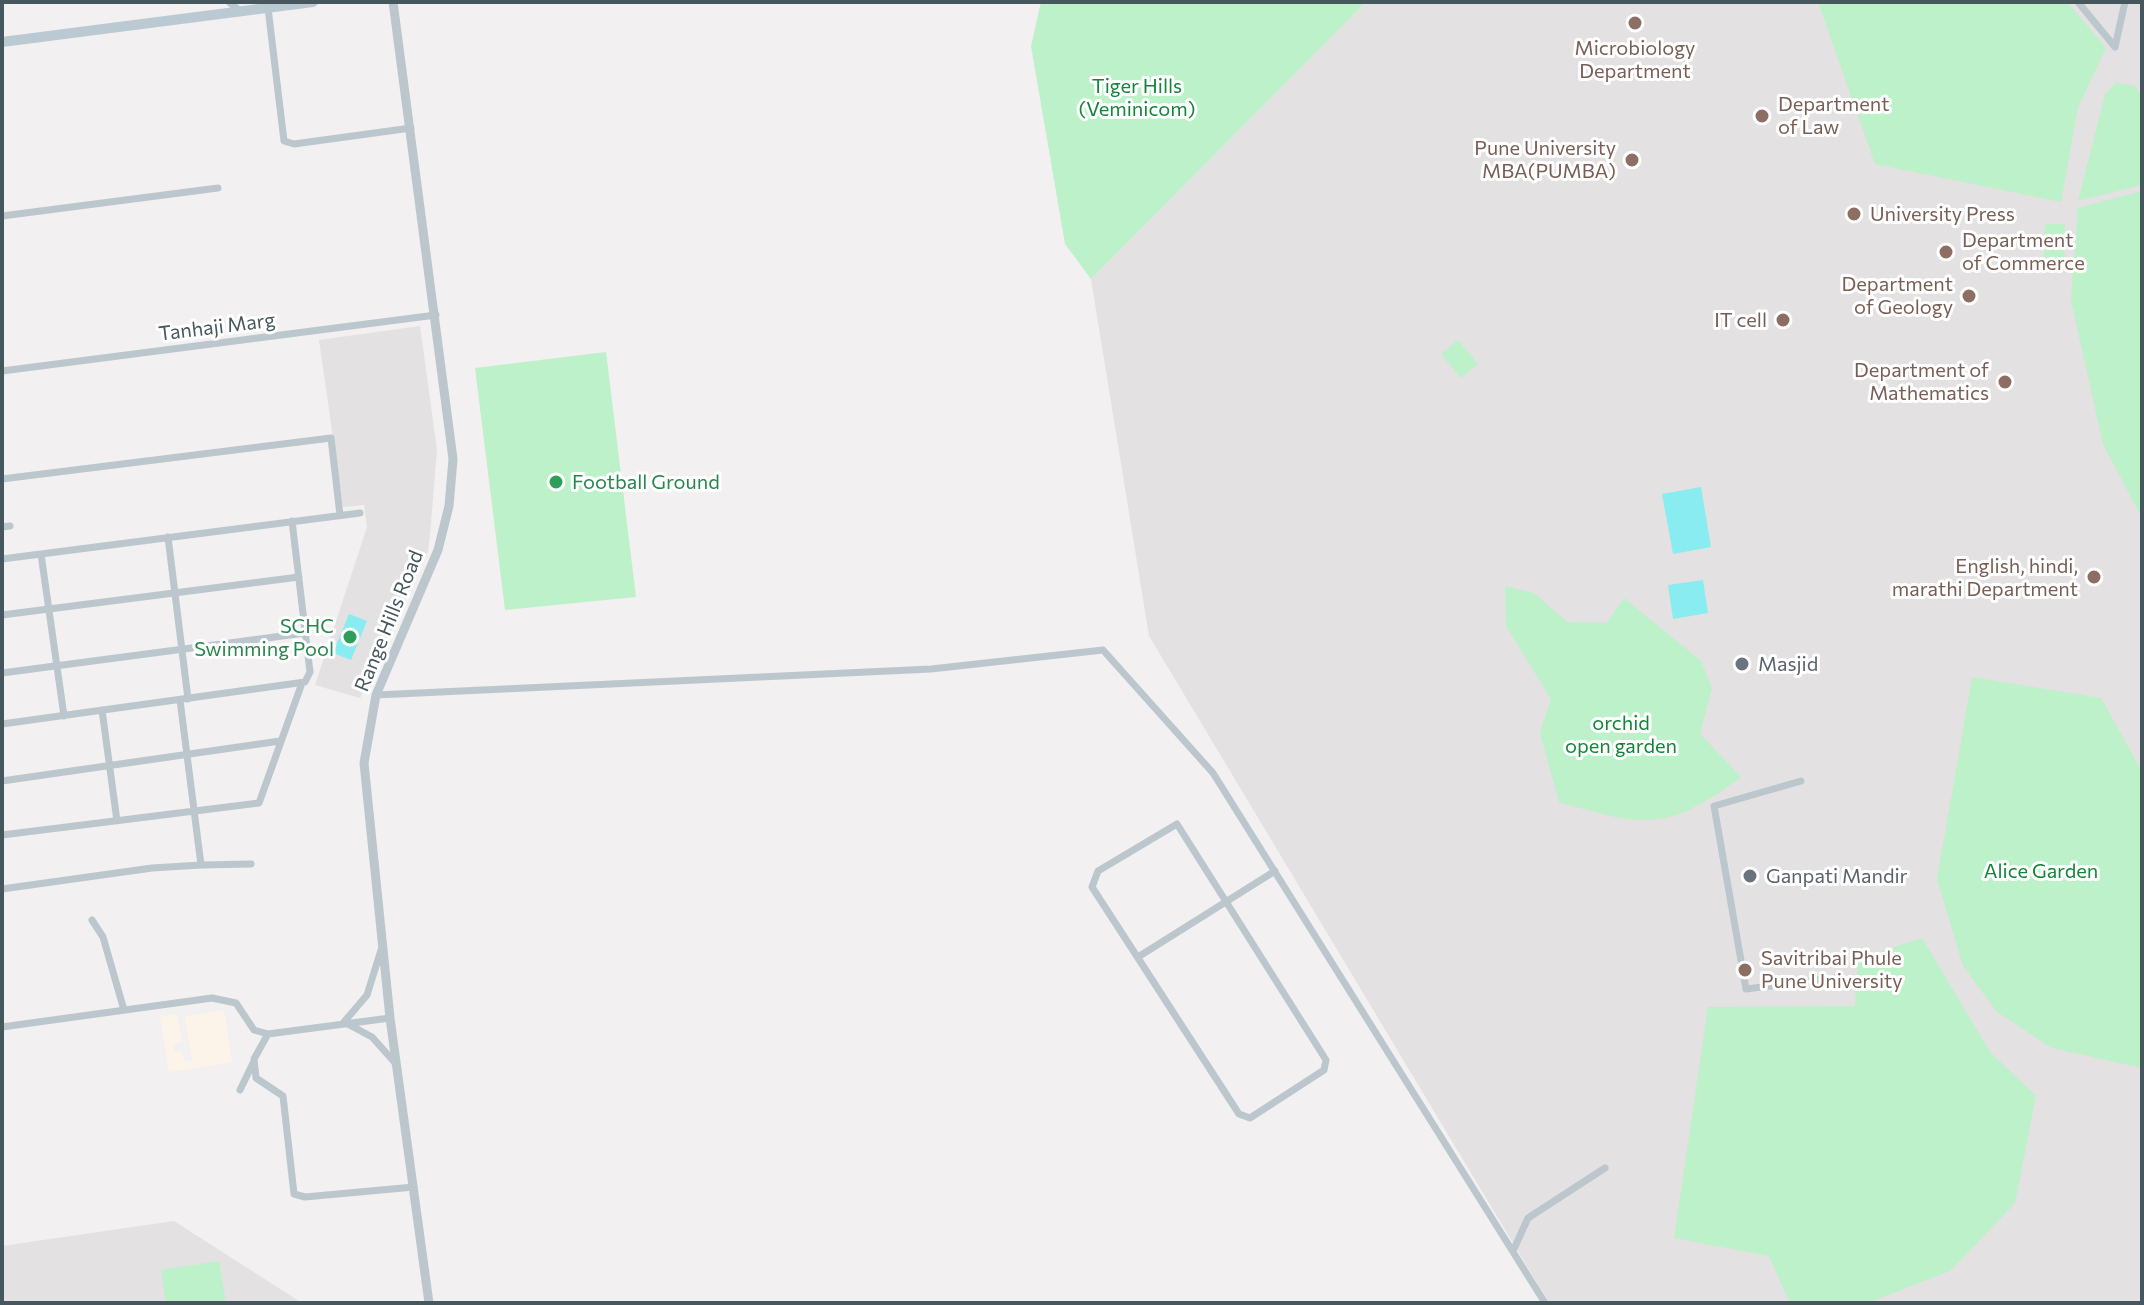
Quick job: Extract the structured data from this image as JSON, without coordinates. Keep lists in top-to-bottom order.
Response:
{
  "streets": {
    "street": ["Tanhaji Marg", "Range Hills Road"]
  },
  "crossings": [
    ["Tanhaji Marg", "Range Hills Road"]
  ],
  "parks": ["Tiger Hills (Veminicom)", "orchid open garden", "Alice Garden"],
  "places": [
    "Microbiology Department",
    "Department of Law",
    "Pune University MBA(PUMBA)",
    "University Press",
    "Department of Commerce",
    "Department of Geology",
    "IT cell",
    "Department of Mathematics",
    "Football Ground",
    "English, hindi, marathi Department",
    "SCHC Swimming Pool",
    "Masjid",
    "Ganpati Mandir",
    "Savitribai Phule Pune University"
  ]
}
